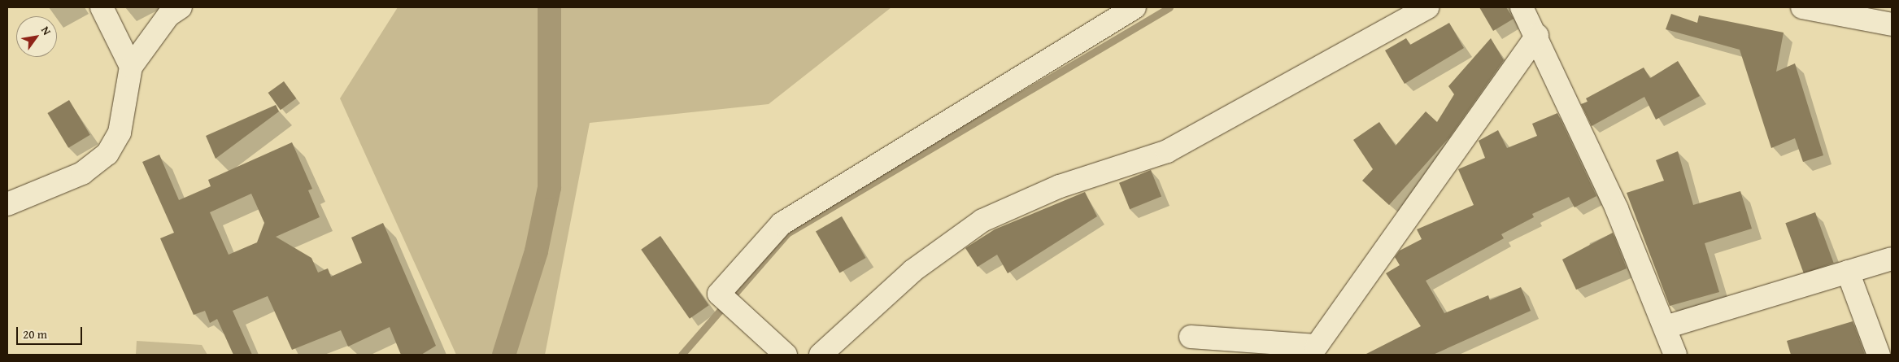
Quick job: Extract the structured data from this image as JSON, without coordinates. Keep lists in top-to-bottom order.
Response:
{
  "scale_bar": "20 m",
  "north": "top right"
}
